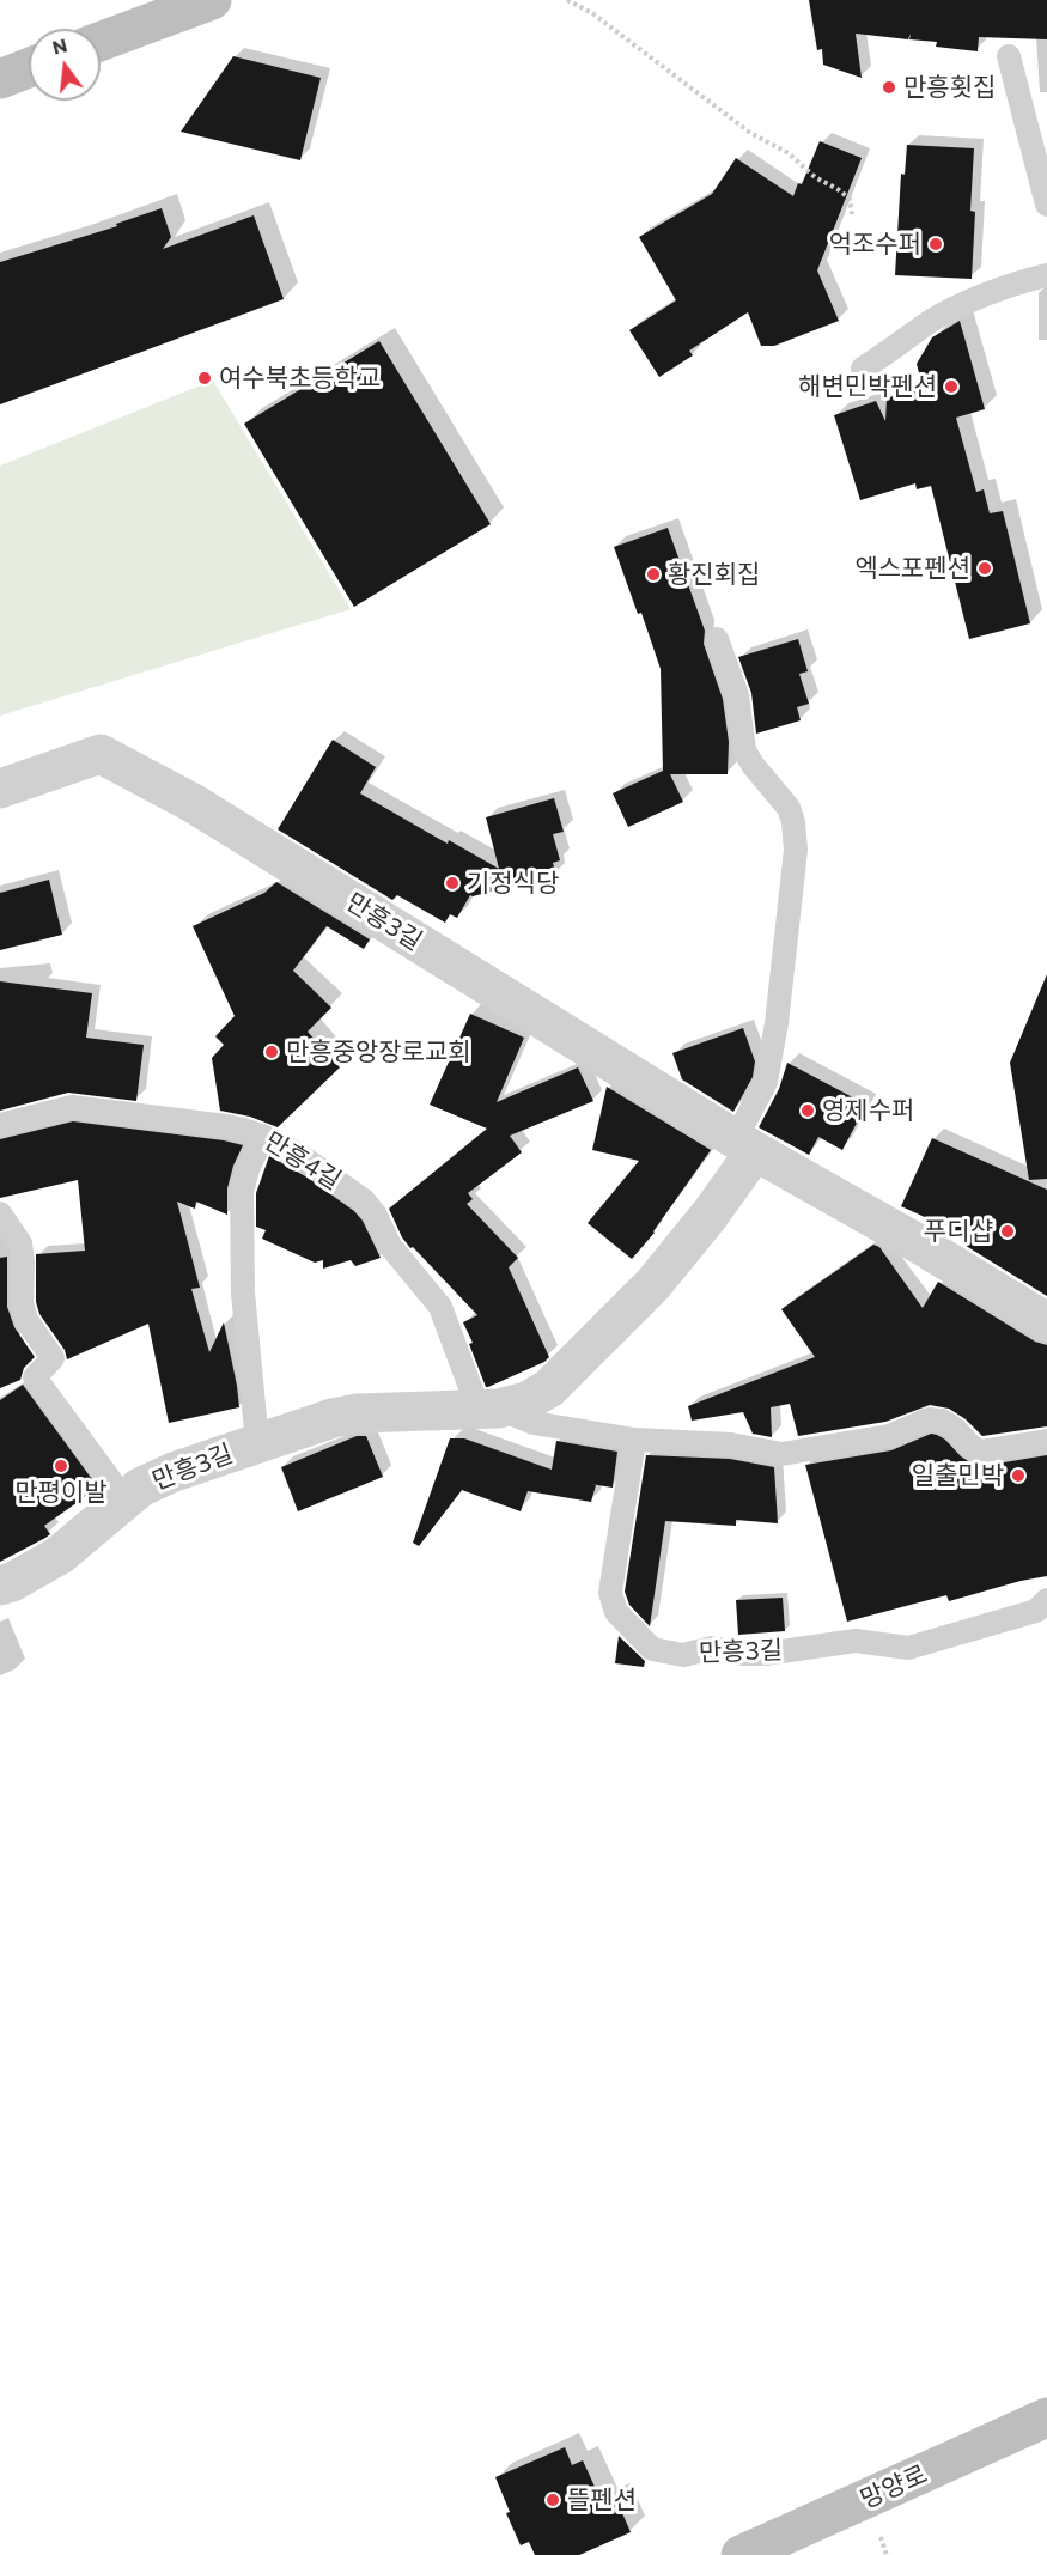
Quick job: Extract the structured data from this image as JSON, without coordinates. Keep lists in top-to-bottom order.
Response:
{
  "streets": {
    "street": ["만흥3길", "망양로"],
    "lane": ["만흥4길"]
  },
  "crossings": [
    ["만흥3길", "만흥4길"]
  ],
  "places": [
    "만흥횟집",
    "억조수퍼",
    "여수북초등학교",
    "해변민박펜션",
    "엑스포펜션",
    "황진회집",
    "기정식당",
    "만흥중앙장로교회",
    "영제수퍼",
    "푸디샵",
    "만평이발",
    "일출민박",
    "뜰펜션"
  ],
  "north": "top"
}
